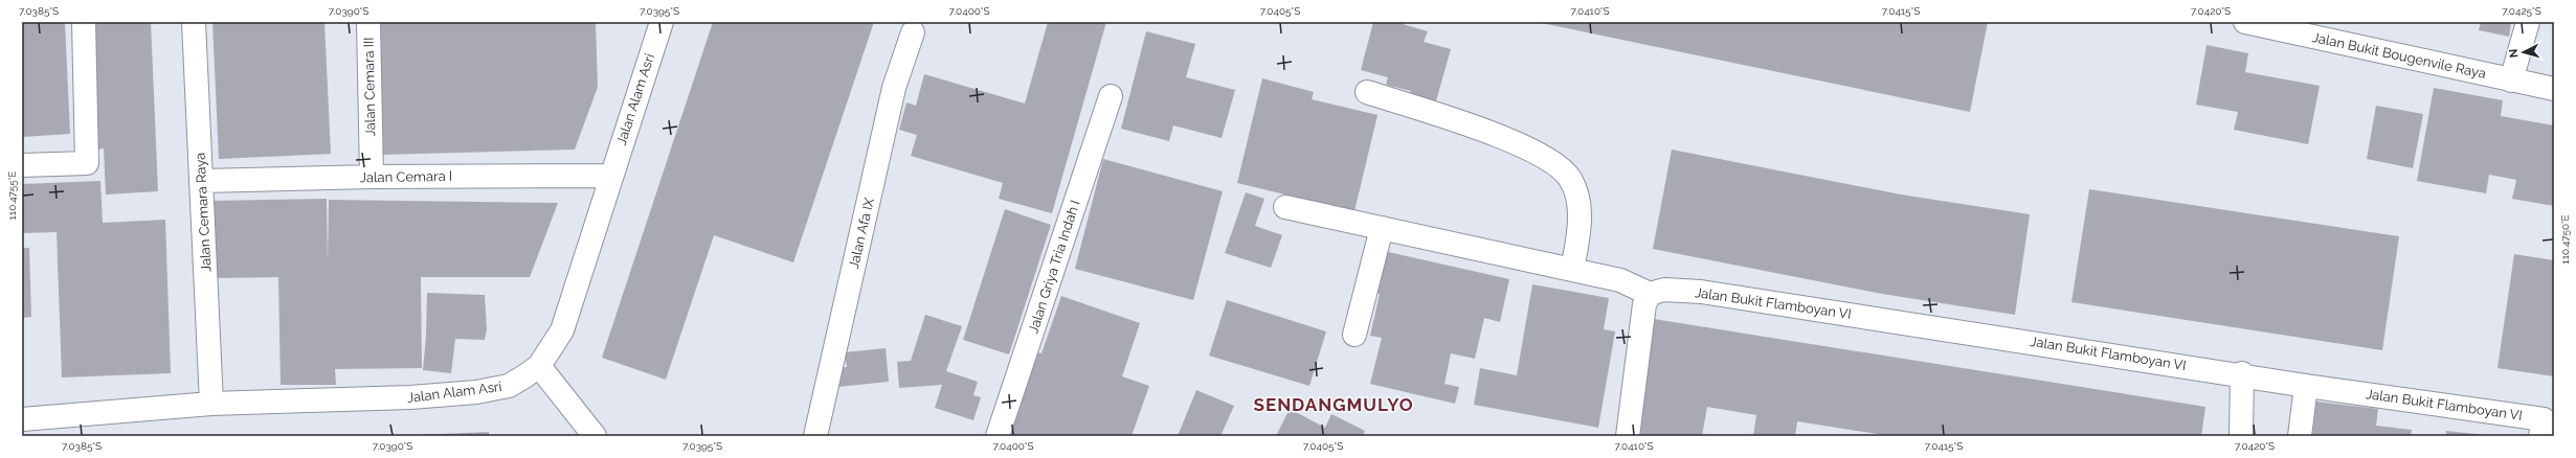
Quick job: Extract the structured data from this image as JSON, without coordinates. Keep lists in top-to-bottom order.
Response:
{
  "streets": {
    "street": [
      "Jalan Bukit Bougenvile Raya",
      "Jalan Cemara III",
      "Jalan Alam Asri",
      "Jalan Cemara I",
      "Jalan Cemara Raya",
      "Jalan Afa IX",
      "Jalan Griya Tria Indah I",
      "Jalan Bukit Flamboyan VI"
    ]
  },
  "crossings": [
    ["Jalan Cemara III", "Jalan Cemara I"],
    ["Jalan Alam Asri", "Jalan Cemara I"],
    ["Jalan Alam Asri", "Jalan Cemara Raya"],
    ["Jalan Cemara I", "Jalan Cemara Raya"]
  ],
  "districts": ["SENDANGMULYO"],
  "north": "left",
  "coordinates": [
    "7.0385°S",
    "7.0390°S",
    "7.0395°S",
    "7.0400°S",
    "7.0405°S",
    "7.0410°S",
    "7.0415°S",
    "7.0420°S",
    "7.0425°S",
    "110.4755°E",
    "110.4750°E"
  ]
}
